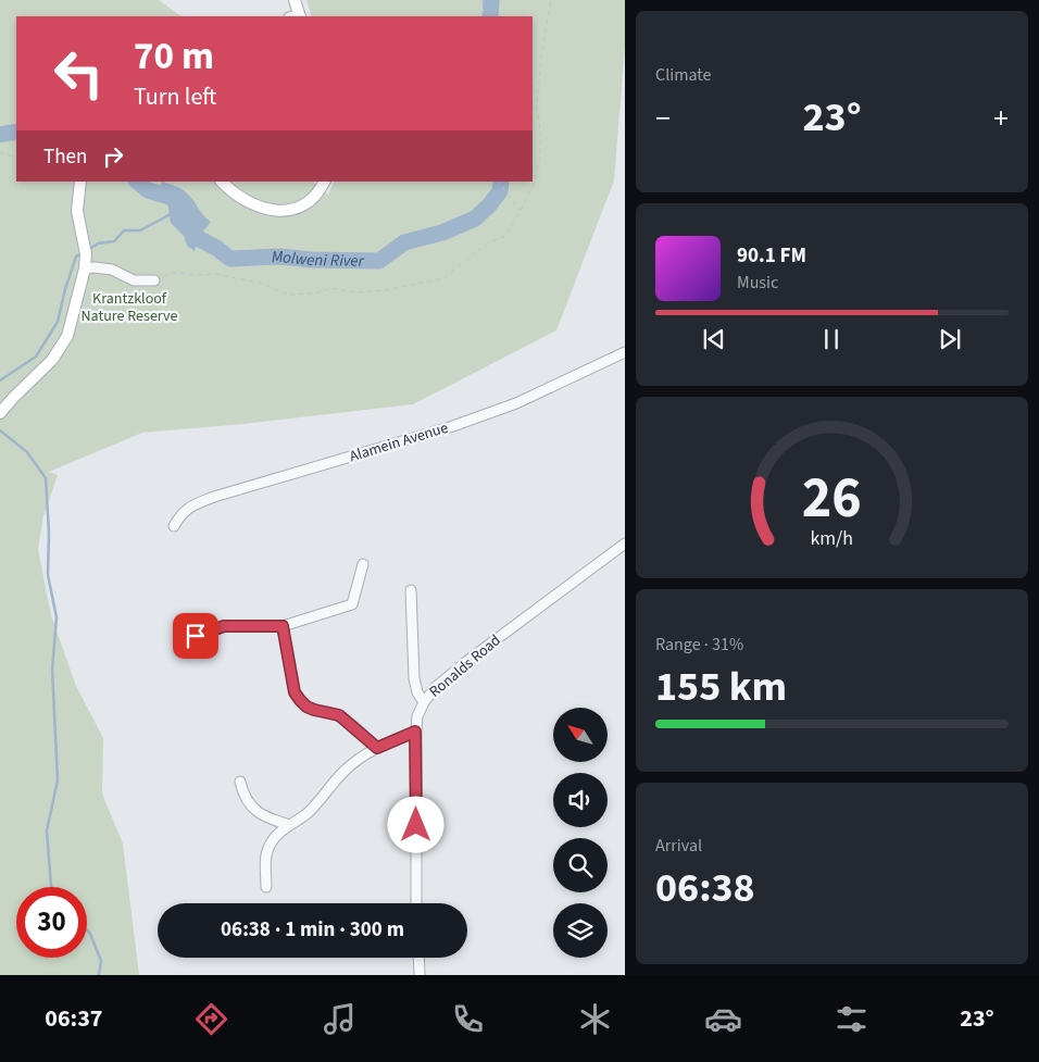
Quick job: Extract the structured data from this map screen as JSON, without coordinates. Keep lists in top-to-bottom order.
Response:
{
  "streets": {
    "street": ["Alamein Avenue", "Ronalds Road"]
  },
  "water": ["Molweni River"],
  "parks": ["Krantzkloof Nature Reserve"],
  "north": "top left",
  "page": {
    "tile": [
      "Climate",
      ["Range · 31%", "155 km"],
      ["Arrival", "06:38"]
    ],
    "turn": ["70 m", "Turn left"],
    "heat": ["−", "23°", "+"],
    "then": "Then",
    "song": ["90.1 FM", "Music"],
    "limit": "30",
    "trip": "06:38 · 1 min · 300 m",
    "tabs": ["06:37", "23°"],
    "gauge": ["26", "km/h"]
  }
}
